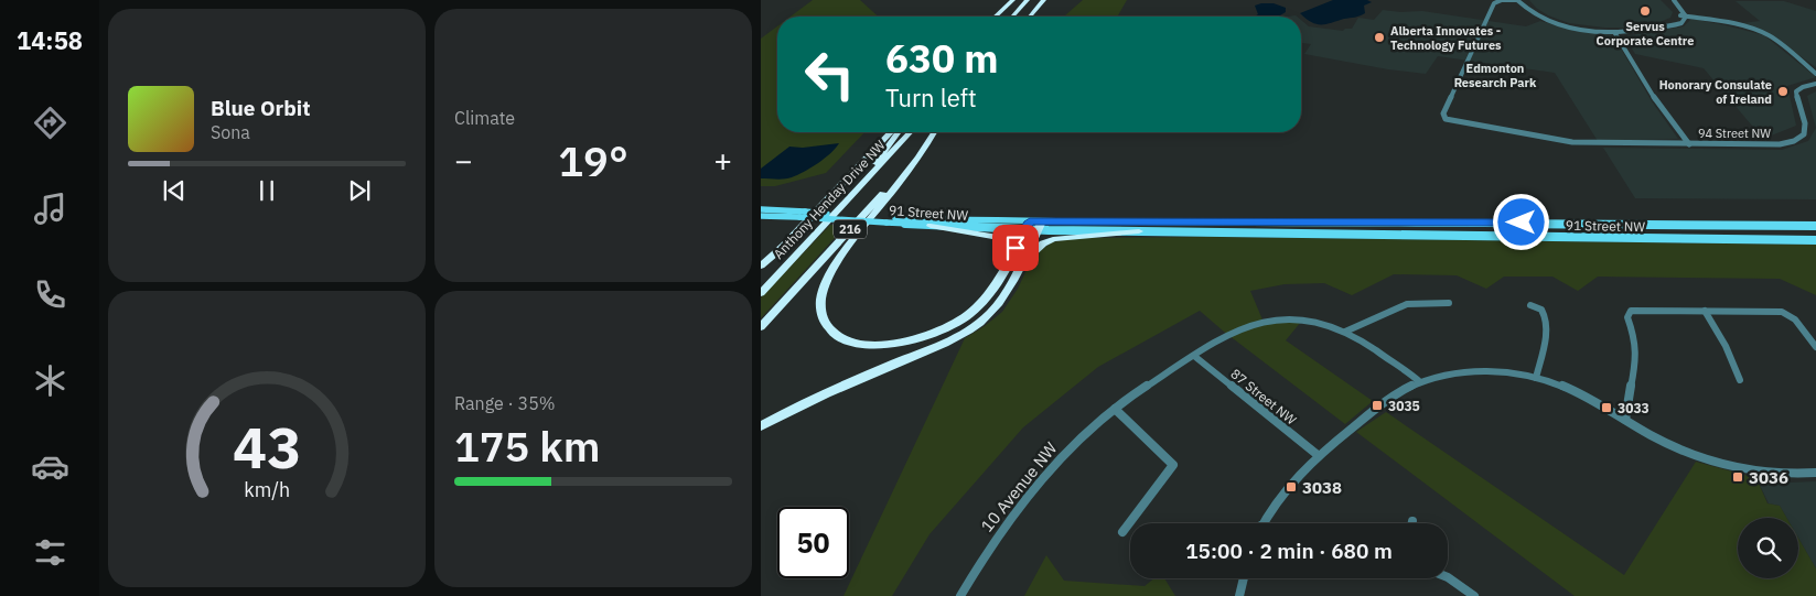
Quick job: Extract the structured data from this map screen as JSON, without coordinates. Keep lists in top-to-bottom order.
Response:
{
  "streets": {
    "highway": ["Anthony Henday Drive NW", "216"],
    "main road": ["91 Street NW"],
    "street": ["94 Street NW", "87 Street NW", "10 Avenue NW"]
  },
  "crossings": [
    ["87 Street NW", "10 Avenue NW"]
  ],
  "districts": ["Edmonton Research Park"],
  "places": {
    "other": ["Servus Corporate Centre", "Alberta Innovates - Technology Futures", "Honorary Consulate of Ireland"],
    "transit": [
      "3035",
      "3033",
      "3036",
      "3038"
    ]
  },
  "page": {
    "tabs": "14:58",
    "tile": [
      "Climate",
      ["Range · 35%", "175 km"]
    ],
    "turn": ["630 m", "Turn left"],
    "song": ["Blue Orbit", "Sona"],
    "heat": ["−", "19°", "+"],
    "limit": "50",
    "trip": "15:00 · 2 min · 680 m",
    "gauge": ["43", "km/h"]
  }
}
